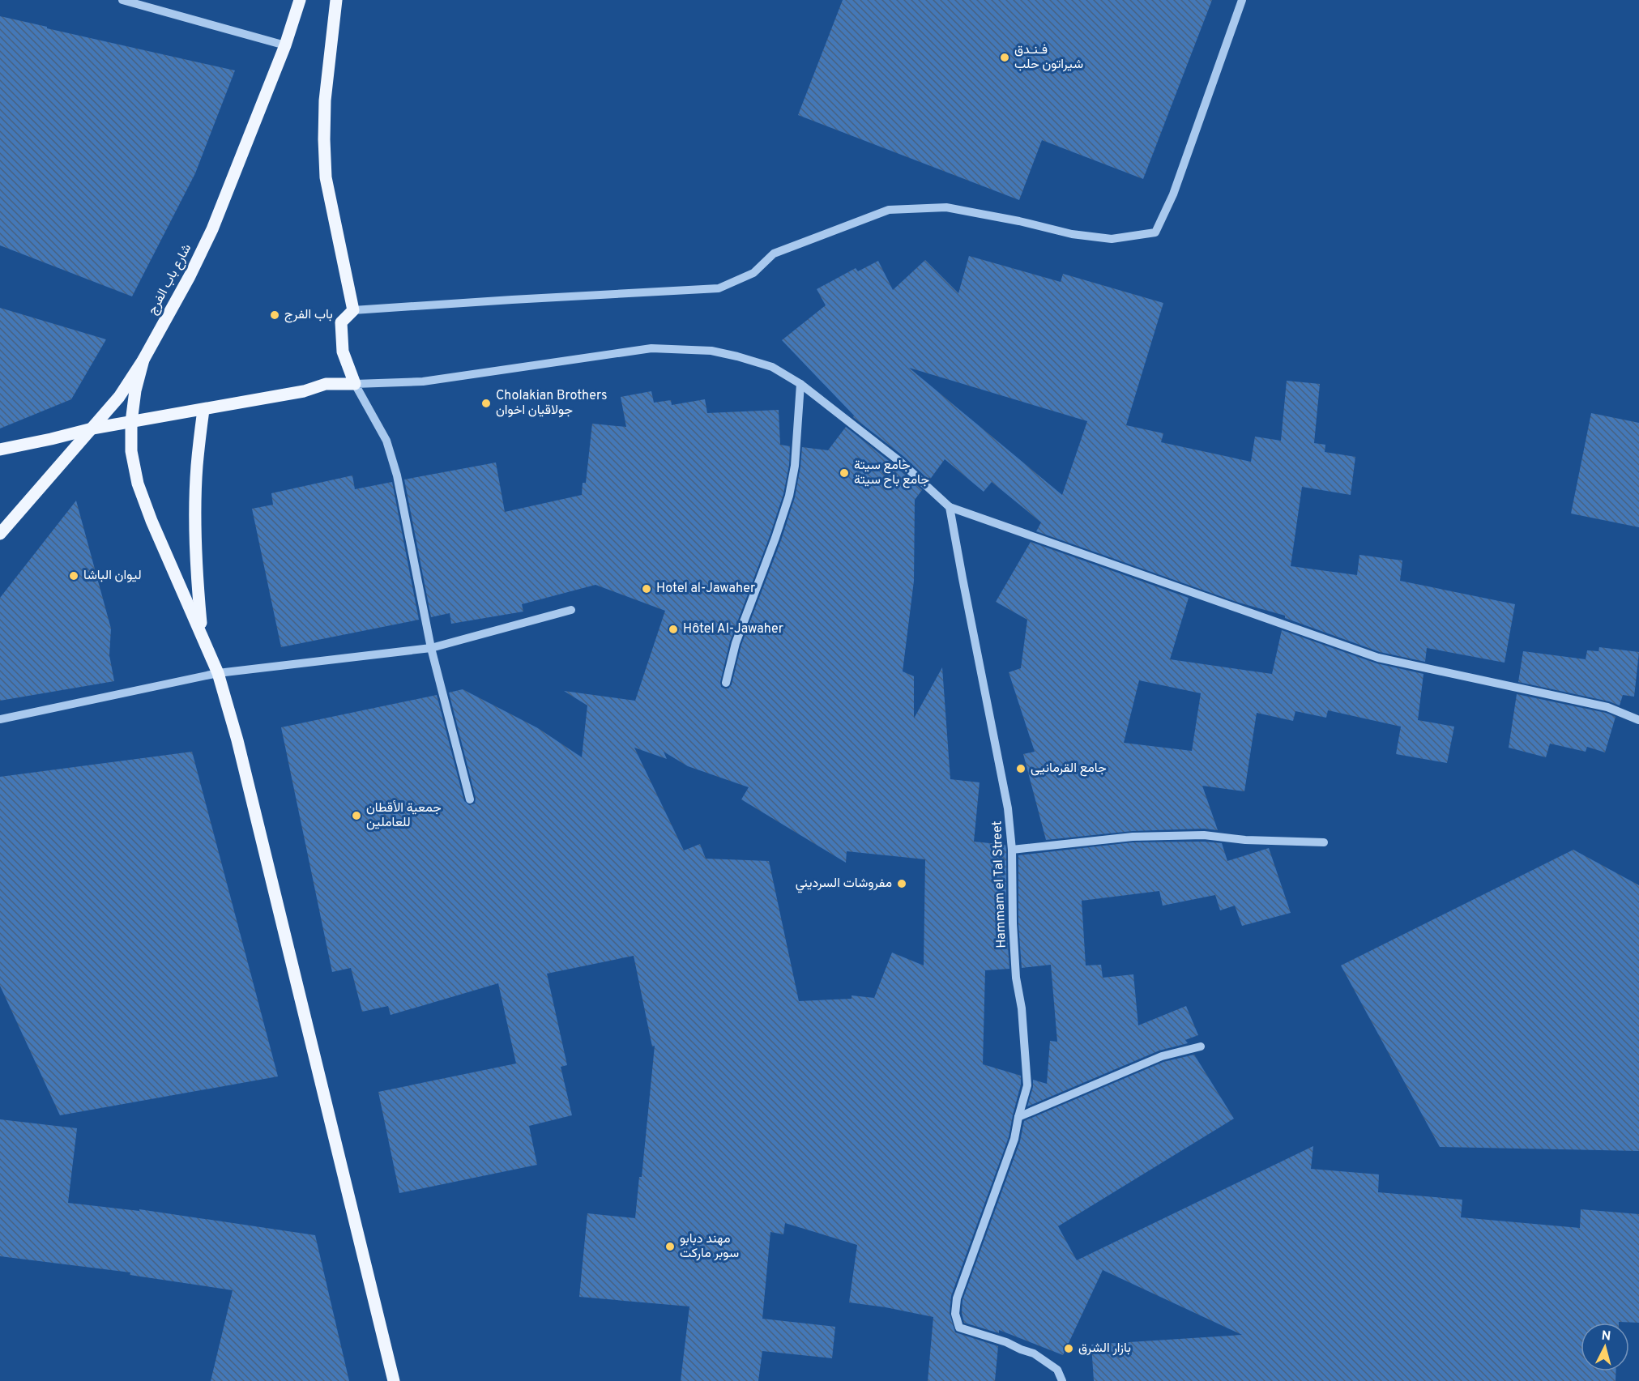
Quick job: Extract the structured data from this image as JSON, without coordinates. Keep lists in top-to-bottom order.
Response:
{
  "streets": {
    "main road": ["شارع باب الفرج"],
    "street": ["Hammam el Tal Street"]
  },
  "places": [
    "فـنـدق شيراتون حلب",
    "باب الفرج",
    "Cholakian Brothers جولاقيان اخوان",
    "جامع سيتة جامع باح سيتة",
    "ليوان الباشا",
    "Hotel al-Jawaher",
    "Hôtel Al-Jawaher",
    "جامع القرمانيى",
    "جمعية الأقطان للعاملين",
    "مفروشات السرديني",
    "مهند دبابو سوبر ماركت",
    "بازار الشرق"
  ],
  "north": "top"
}
